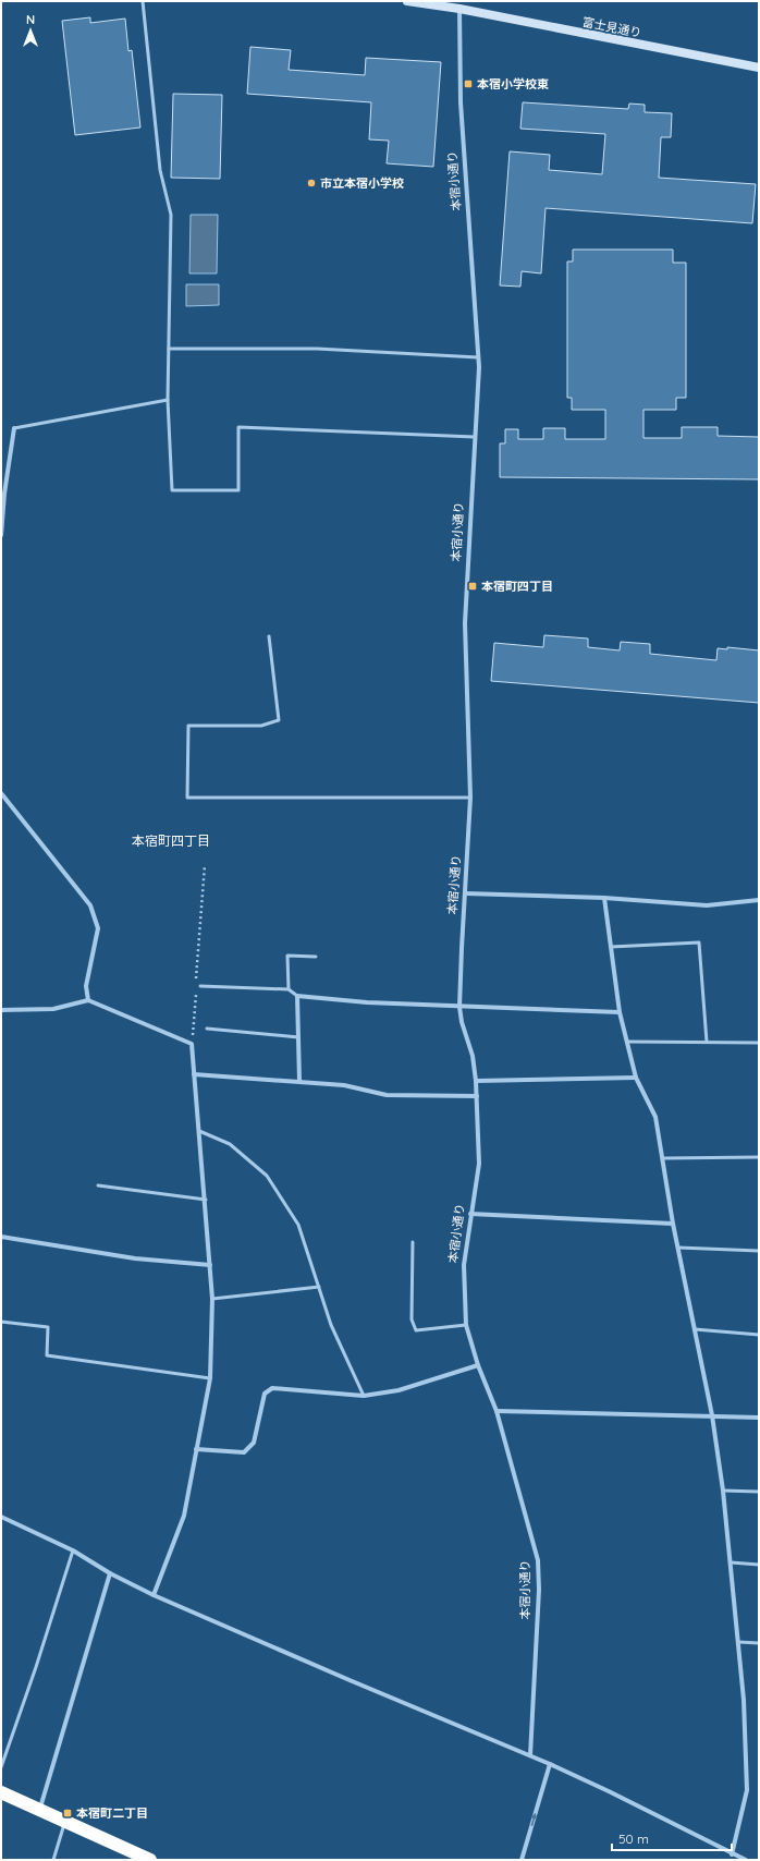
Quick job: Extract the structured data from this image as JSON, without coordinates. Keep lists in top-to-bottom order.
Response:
{
  "streets": {
    "street": ["富士見通り", "本宿小通り"]
  },
  "crossings": [
    ["富士見通り", "本宿小通り"]
  ],
  "districts": ["本宿町四丁目"],
  "places": {
    "transit": ["本宿小学校東", "本宿町四丁目", "本宿町二丁目"],
    "other": ["市立本宿小学校"]
  },
  "scale_bar": "50 m",
  "north": "top"
}
